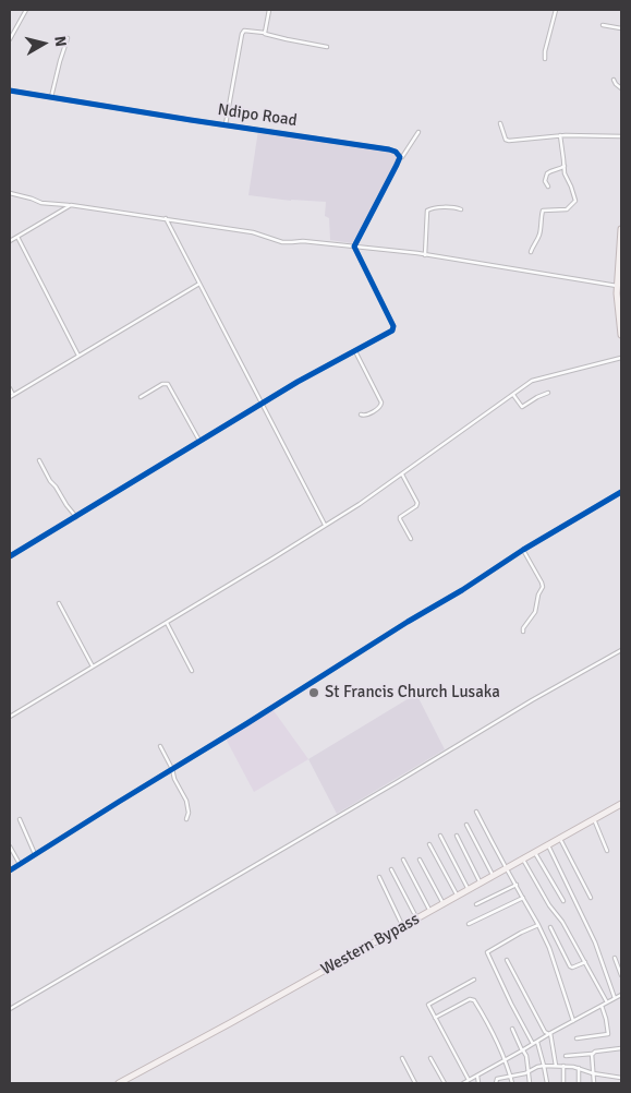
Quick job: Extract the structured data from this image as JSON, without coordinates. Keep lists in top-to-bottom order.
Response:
{
  "streets": {
    "main road": ["Western Bypass"],
    "street": ["Ndipo Road"]
  },
  "places": ["St Francis Church Lusaka"],
  "north": "right"
}
